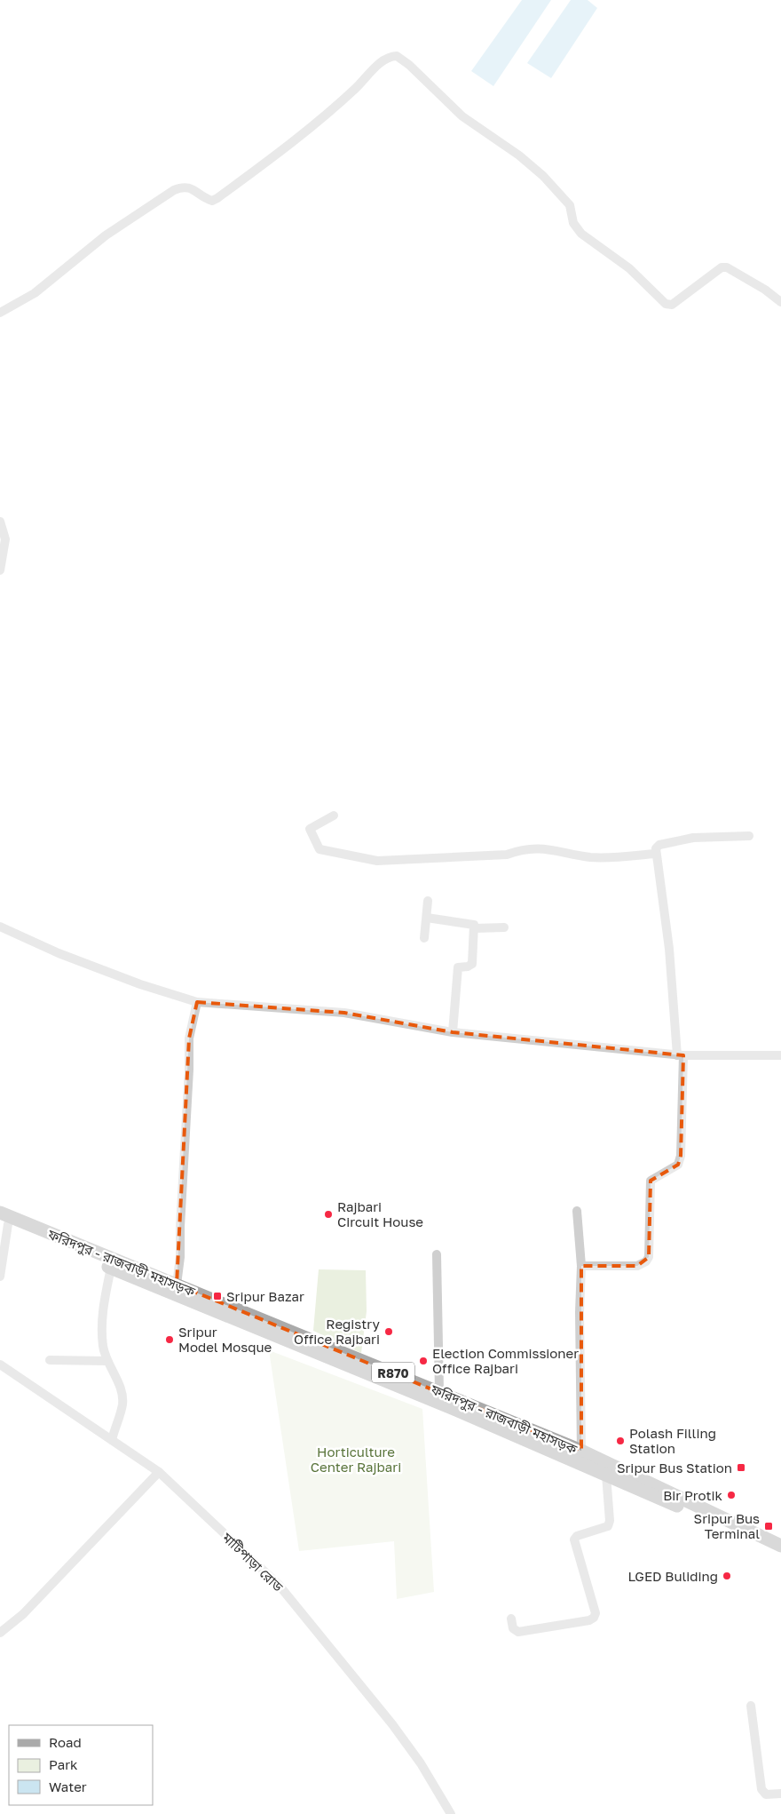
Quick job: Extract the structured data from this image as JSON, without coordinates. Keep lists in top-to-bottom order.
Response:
{
  "streets": {
    "main road": ["ফরিদপুর - রাজবাড়ী মহাসড়ক", "R870"],
    "street": ["মাটিপাড়া রোড"]
  },
  "parks": ["Horticulture Center Rajbari"],
  "places": {
    "other": [
      "Rajbari Circuit House",
      "Registry Office Rajbari",
      "Sripur Model Mosque",
      "Election Commissioner Office Rajbari",
      "Polash Filling Station",
      "Bir Protik",
      "LGED Buliding"
    ],
    "transit": ["Sripur Bazar", "Sripur Bus Station", "Sripur Bus Terminal"]
  },
  "legend": ["Road", "Park", "Water"]
}
